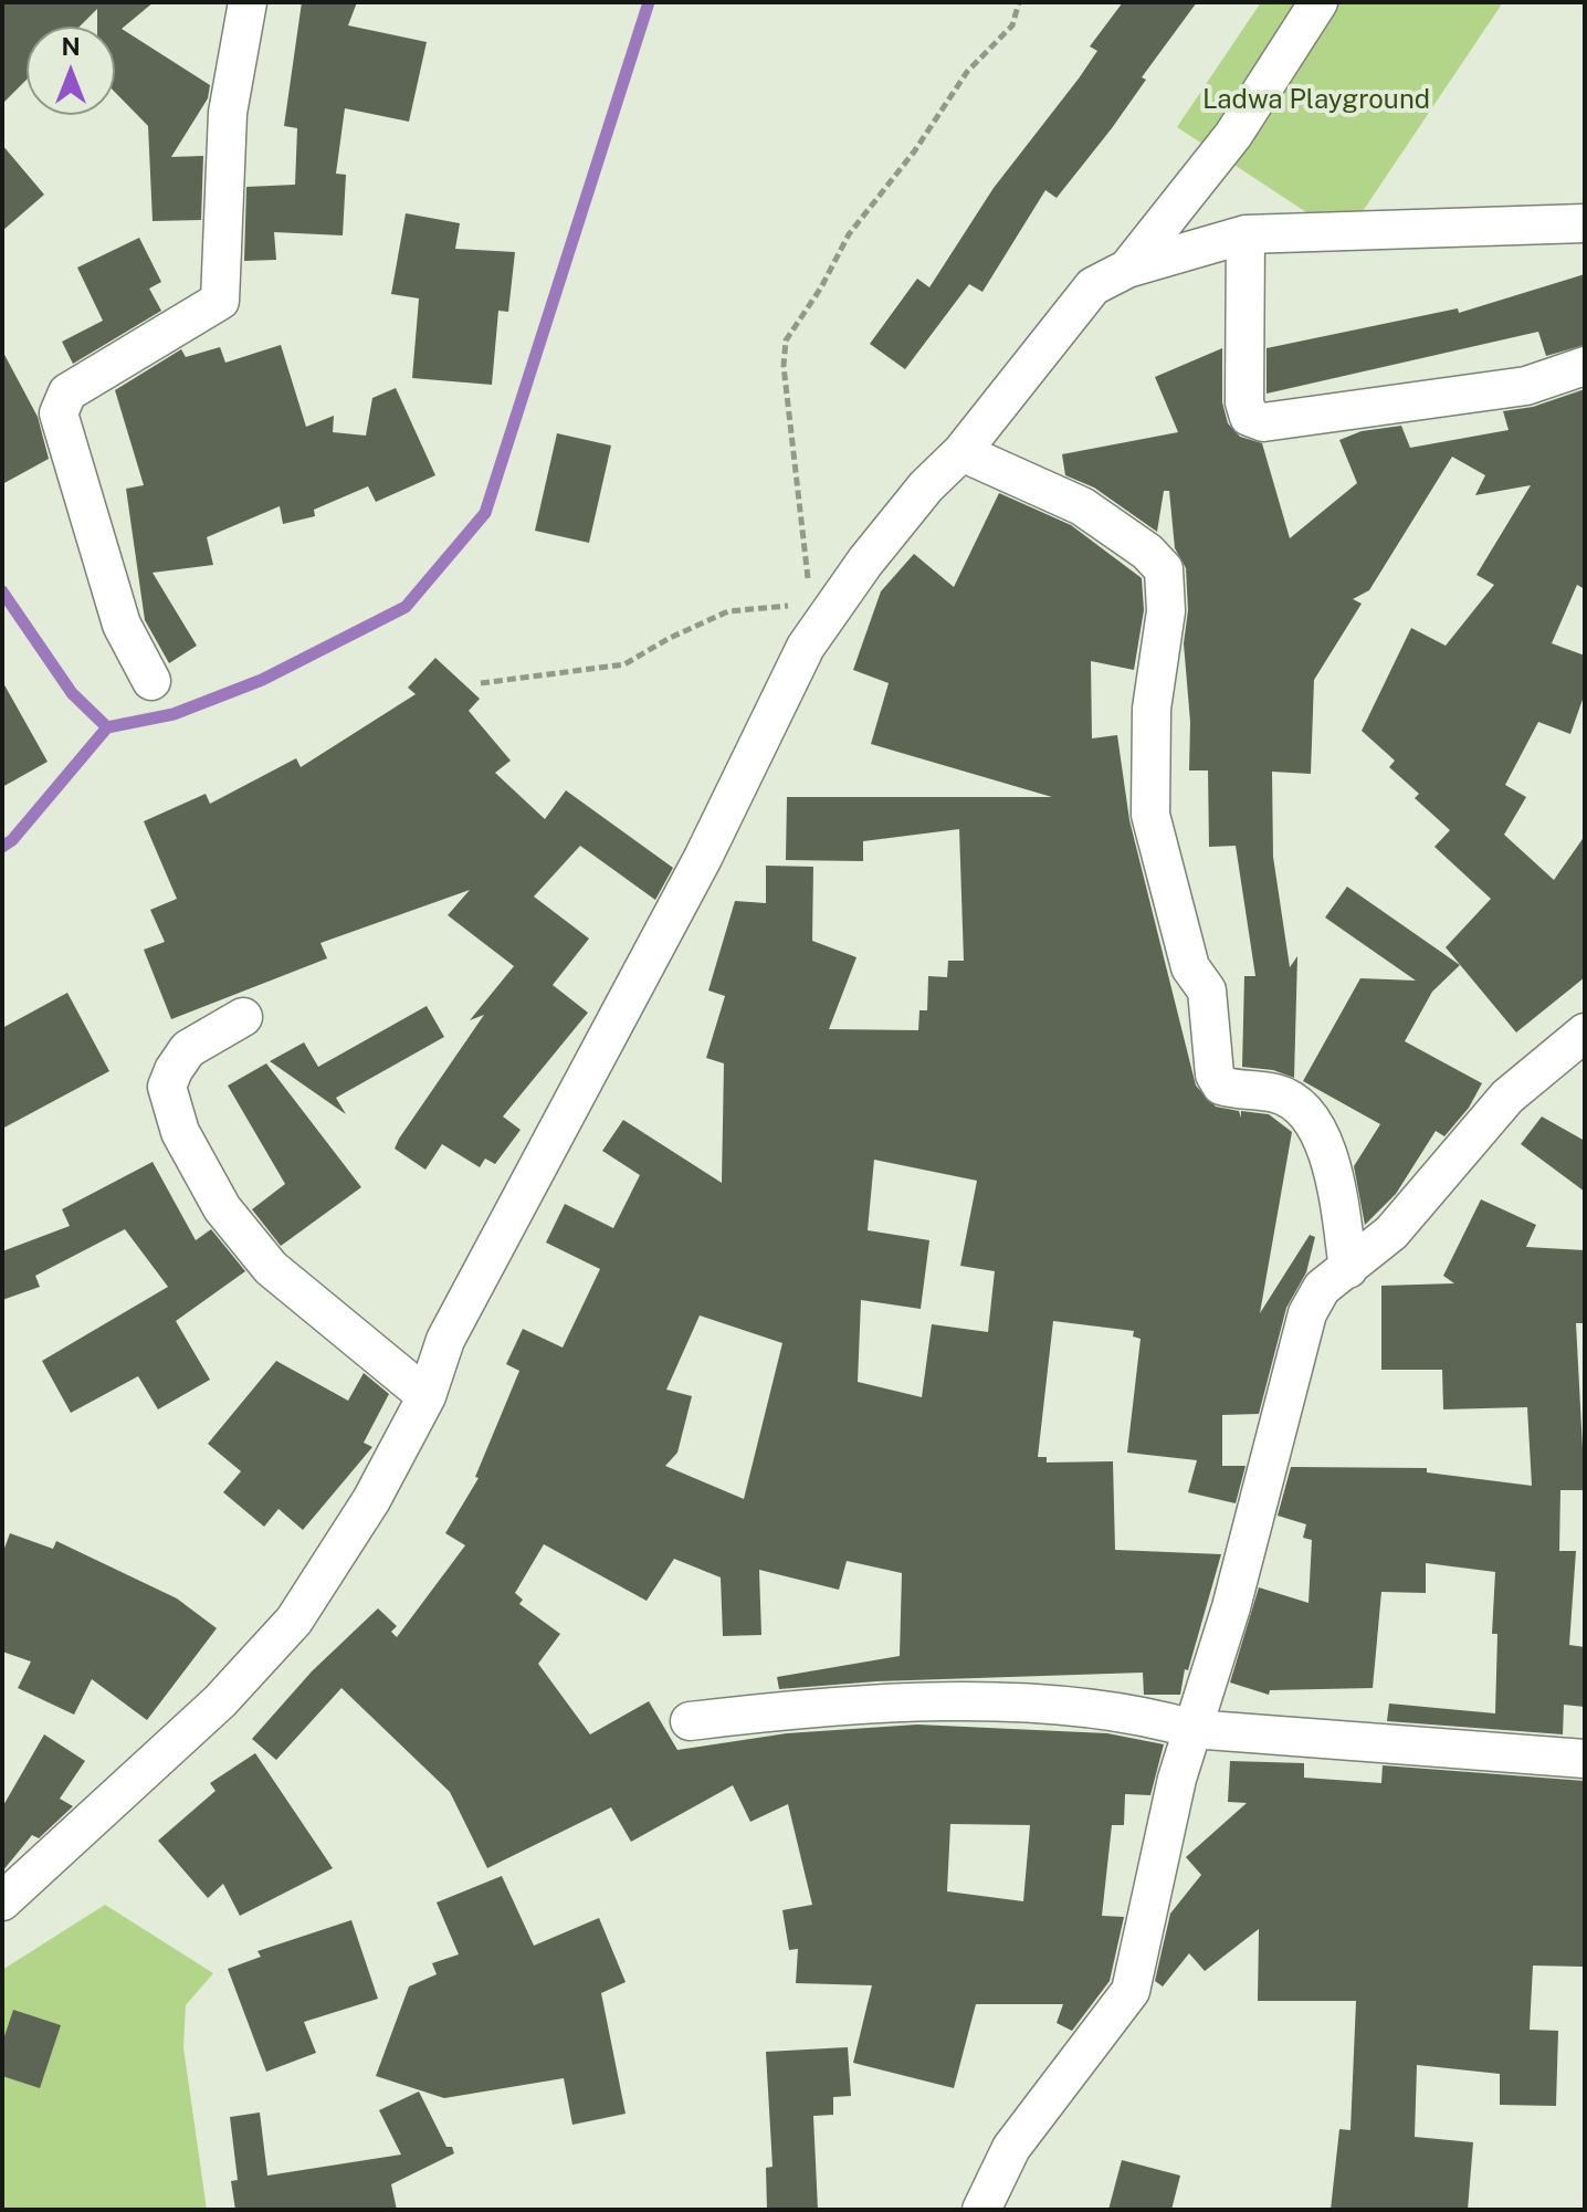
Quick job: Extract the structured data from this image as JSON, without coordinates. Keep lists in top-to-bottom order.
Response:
{
  "parks": ["Ladwa Playground"],
  "north": "top"
}
